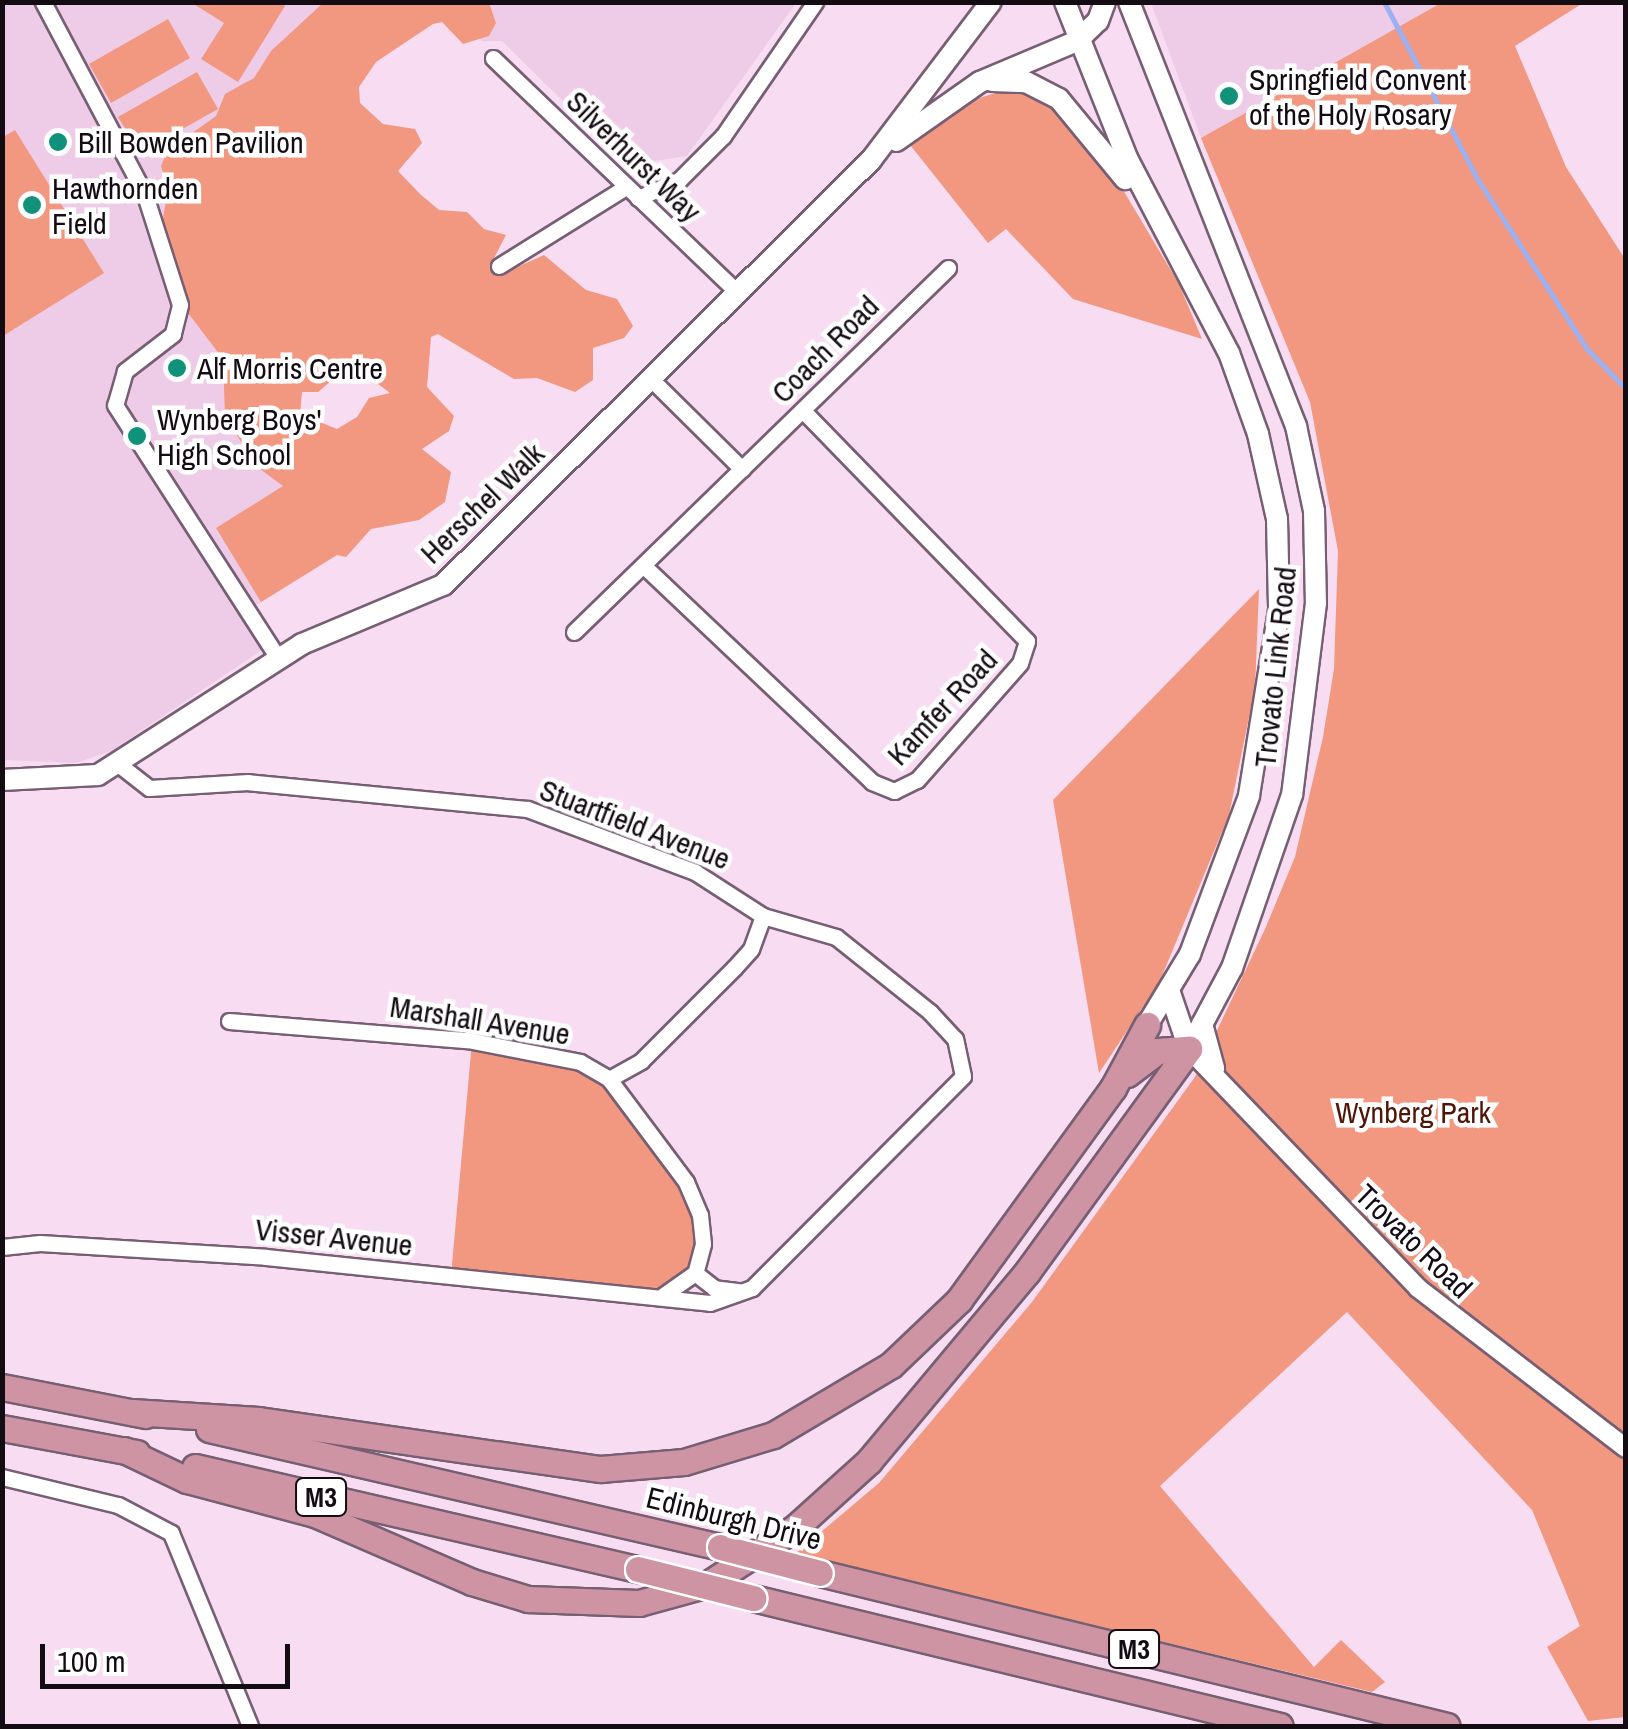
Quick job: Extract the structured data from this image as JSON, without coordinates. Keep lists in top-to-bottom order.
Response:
{
  "streets": {
    "highway": ["M3", "Edinburgh Drive"],
    "main road": ["Herschel Walk", "Trovato Link Road"],
    "street": [
      "Silverhurst Way",
      "Coach Road",
      "Kamfer Road",
      "Stuartfield Avenue",
      "Marshall Avenue",
      "Visser Avenue",
      "Trovato Road"
    ]
  },
  "crossings": [
    ["Silverhurst Way", "Herschel Walk"],
    ["Coach Road", "Kamfer Road"],
    ["Herschel Walk", "Trovato Link Road"],
    ["Herschel Walk", "Stuartfield Avenue"],
    ["Trovato Link Road", "Trovato Road"],
    ["Stuartfield Avenue", "Visser Avenue"]
  ],
  "parks": ["Wynberg Park"],
  "places": [
    "Springfield Convent of the Holy Rosary",
    "Bill Bowden Pavilion",
    "Hawthornden Field",
    "Alf Morris Centre",
    "Wynberg Boys' High School"
  ],
  "scale_bar": "100 m"
}
